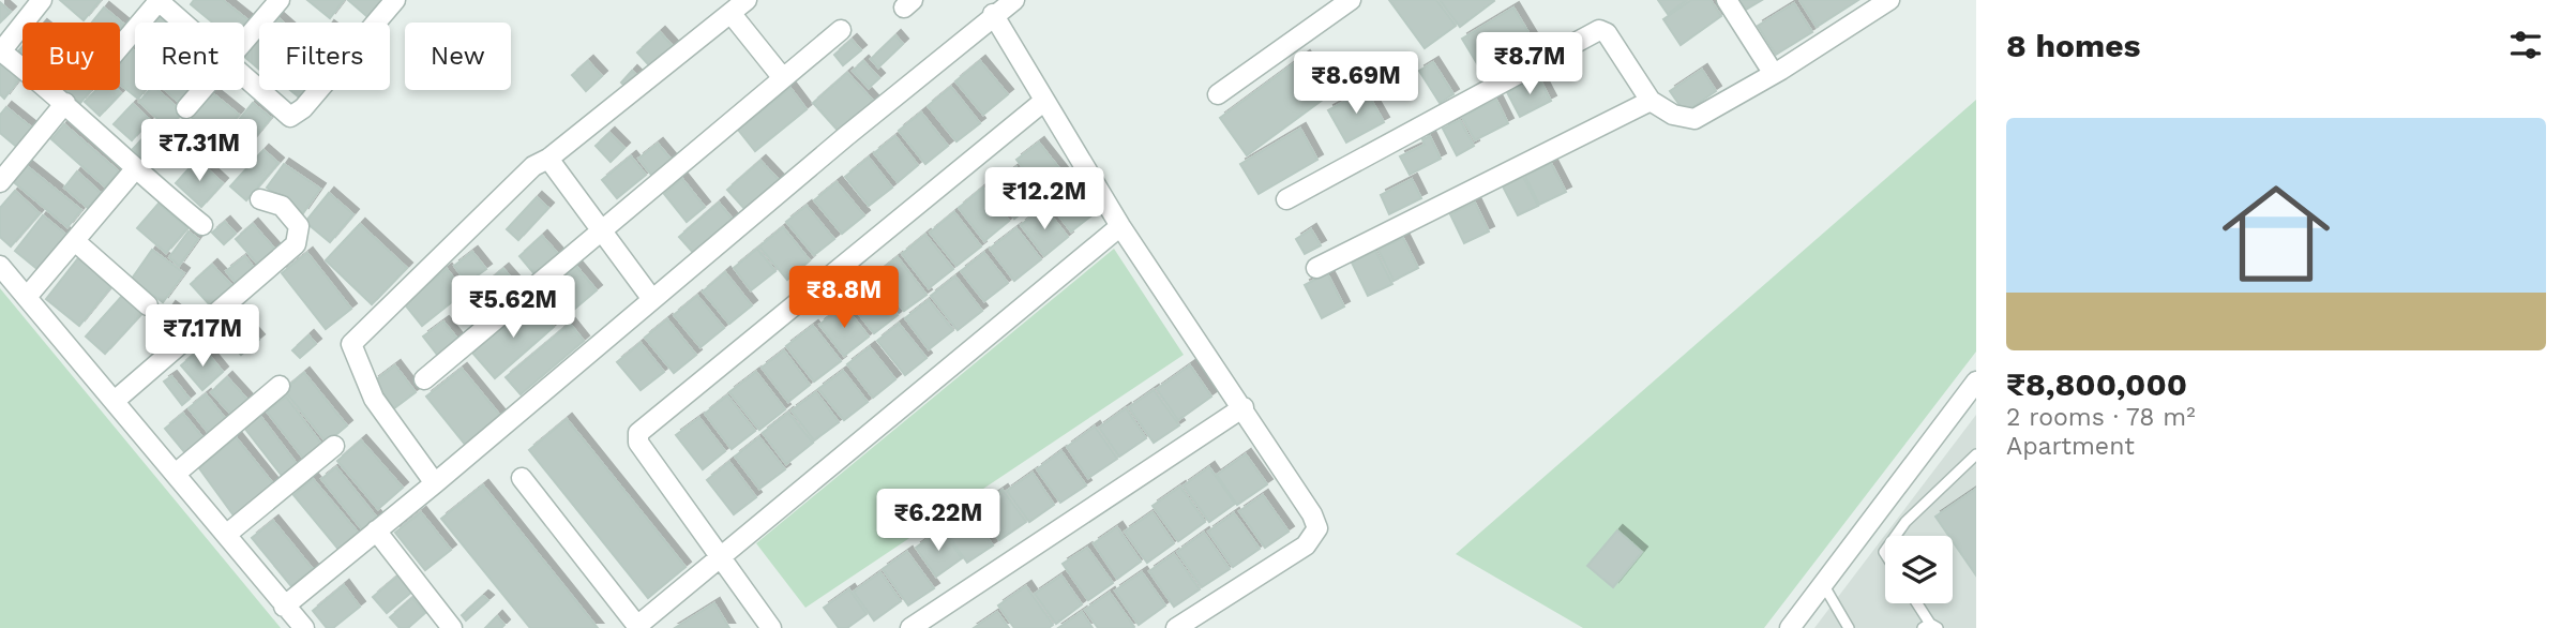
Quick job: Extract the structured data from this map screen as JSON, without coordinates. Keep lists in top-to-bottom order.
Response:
{
  "page": {
    "heading": "8 homes",
    "chip": [
      "Buy",
      "Rent",
      "Filters",
      "New"
    ],
    "price": [
      "₹8.7M",
      "₹8.69M",
      "₹7.31M",
      "₹12.2M",
      "₹8.8M",
      "₹5.62M",
      "₹7.17M",
      "₹6.22M"
    ],
    "list": [
      {
        "name": "₹8,800,000",
        "note": "2 rooms · 78 m² · Apartment"
      }
    ]
  }
}
